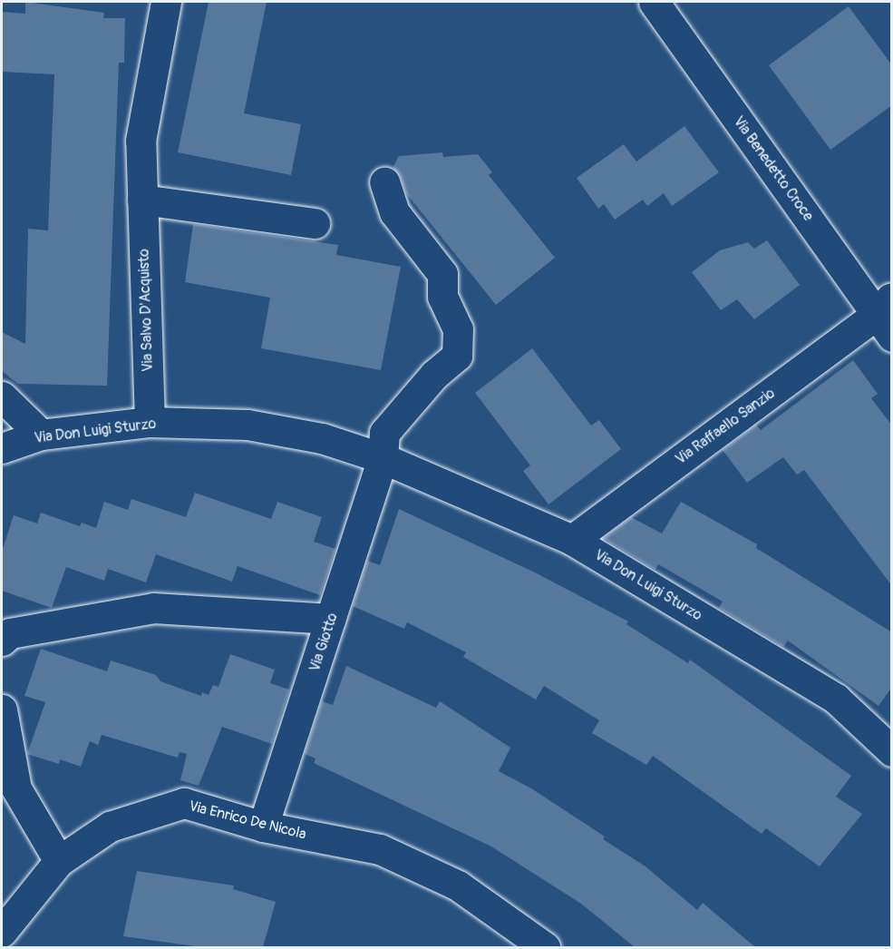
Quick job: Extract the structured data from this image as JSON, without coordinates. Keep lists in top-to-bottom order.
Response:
{
  "streets": {
    "street": [
      "Via Benedetto Croce",
      "Via Salvo D'Acquisto",
      "Via Raffaello Sanzio",
      "Via Don Luigi Sturzo",
      "Via Giotto",
      "Via Enrico De Nicola"
    ]
  },
  "crossings": [
    ["Via Benedetto Croce", "Via Raffaello Sanzio"],
    ["Via Salvo D'Acquisto", "Via Don Luigi Sturzo"],
    ["Via Raffaello Sanzio", "Via Don Luigi Sturzo"],
    ["Via Don Luigi Sturzo", "Via Giotto"],
    ["Via Giotto", "Via Enrico De Nicola"]
  ]
}
